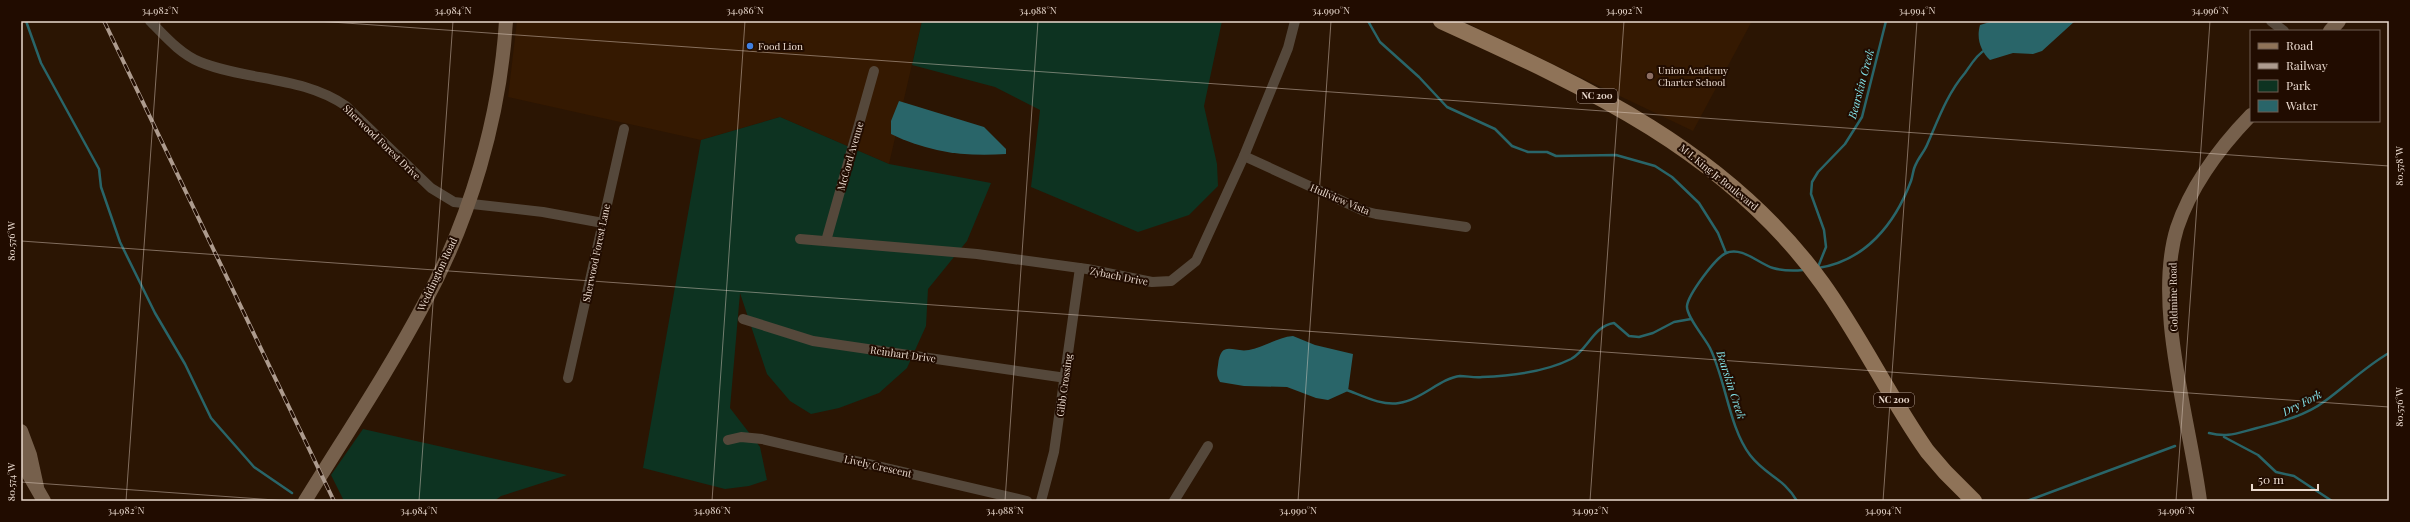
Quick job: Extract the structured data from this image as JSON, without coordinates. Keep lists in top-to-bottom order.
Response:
{
  "streets": {
    "main road": [
      "NC 200",
      "M L King Jr Boulevard",
      "Weddington Road",
      "Goldmine Road"
    ],
    "street": [
      "Sherwood Forest Drive",
      "McCord Avenue",
      "Hullview Vista",
      "Sherwood Forest Lane",
      "Zybach Drive",
      "Reinhart Drive",
      "Gibb Crossing",
      "Lively Crescent"
    ]
  },
  "crossings": [
    ["Sherwood Forest Drive", "Sherwood Forest Lane"],
    ["Sherwood Forest Drive", "Weddington Road"],
    ["McCord Avenue", "Zybach Drive"],
    ["Hullview Vista", "Zybach Drive"],
    ["Zybach Drive", "Gibb Crossing"],
    ["Reinhart Drive", "Gibb Crossing"]
  ],
  "water": ["Bearskin Creek", "Dry Fork"],
  "places": ["Food Lion", "Union Academy Charter School"],
  "legend": [
    "Road",
    "Railway",
    "Park",
    "Water"
  ],
  "scale_bar": "50 m",
  "coordinates": [
    "34.982°N",
    "34.984°N",
    "34.986°N",
    "34.988°N",
    "34.990°N",
    "34.992°N",
    "34.994°N",
    "34.996°N",
    "80.578°W",
    "80.576°W",
    "80.574°W"
  ]
}
